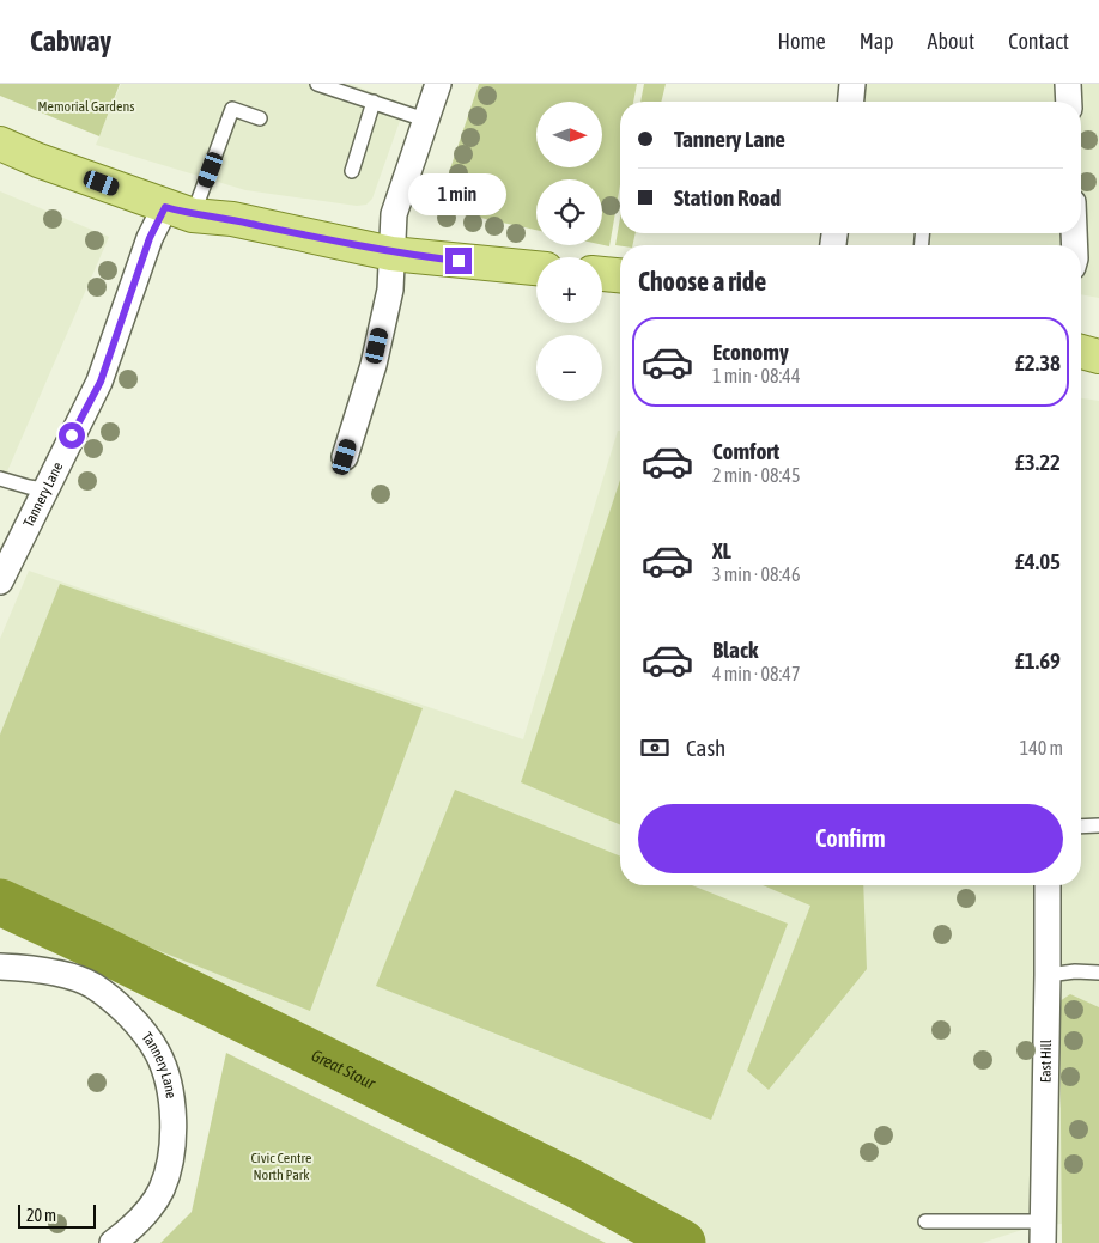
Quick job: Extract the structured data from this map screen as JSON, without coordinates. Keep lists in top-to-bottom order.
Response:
{
  "streets": {
    "street": ["Tannery Lane", "East Hill"]
  },
  "water": ["Great Stour"],
  "parks": ["Memorial Gardens", "Civic Centre North Park"],
  "scale_bar": "20 m",
  "north": "right",
  "page": {
    "header": "Cabway",
    "nav": [
      "Home",
      "Map",
      "About",
      "Contact"
    ],
    "map_buttons": ["+", "−"],
    "banner": ["Tannery Lane", "Station Road"],
    "bubble": "1 min",
    "heading": "Choose a ride",
    "list": [
      {
        "name": "Economy",
        "note": "1 min · 08:44",
        "value": "£2.38"
      },
      {
        "name": "Comfort",
        "note": "2 min · 08:45",
        "value": "£3.22"
      },
      {
        "name": "XL",
        "note": "3 min · 08:46",
        "value": "£4.05"
      },
      {
        "name": "Black",
        "note": "4 min · 08:47",
        "value": "£1.69"
      }
    ],
    "pay": ["Cash", "140 m"],
    "buttons": "Confirm",
    "scale": "20 m"
  }
}
